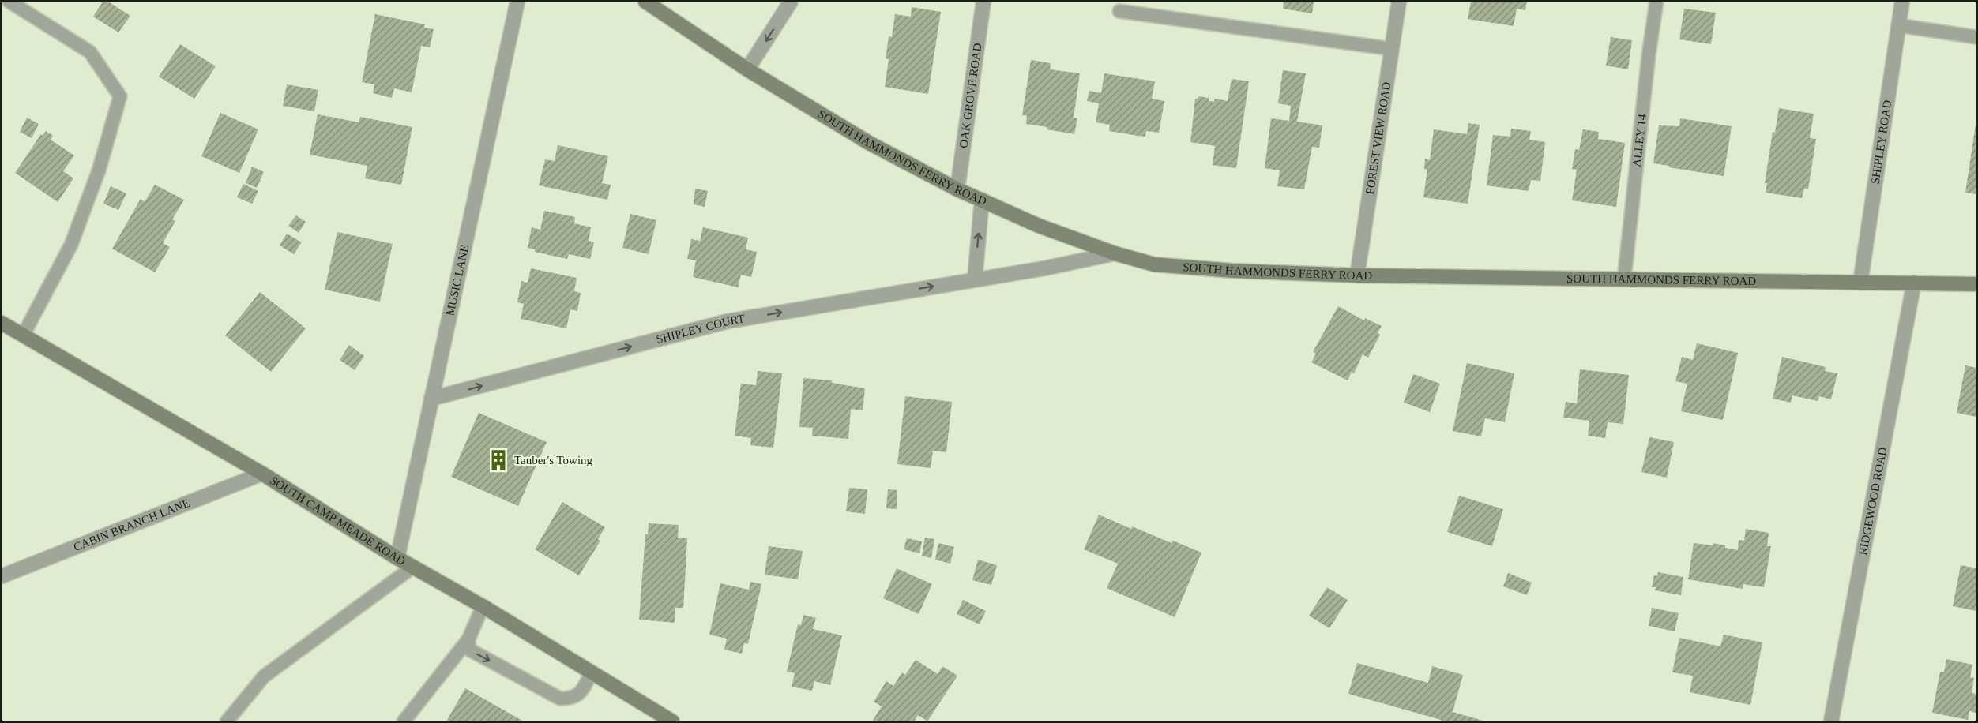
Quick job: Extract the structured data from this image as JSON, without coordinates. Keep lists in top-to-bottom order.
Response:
{
  "streets": {
    "street": [
      "OAK GROVE ROAD",
      "FOREST VIEW ROAD",
      "SHIPLEY ROAD",
      "SOUTH HAMMONDS FERRY ROAD",
      "MUSIC LANE",
      "SHIPLEY COURT",
      "RIDGEWOOD ROAD",
      "SOUTH CAMP MEADE ROAD",
      "CABIN BRANCH LANE"
    ],
    "lane": ["ALLEY 14"]
  },
  "crossings": [
    ["OAK GROVE ROAD", "SOUTH HAMMONDS FERRY ROAD"],
    ["FOREST VIEW ROAD", "SOUTH HAMMONDS FERRY ROAD"],
    ["ALLEY 14", "SOUTH HAMMONDS FERRY ROAD"],
    ["SHIPLEY ROAD", "SOUTH HAMMONDS FERRY ROAD"],
    ["SOUTH HAMMONDS FERRY ROAD", "SHIPLEY COURT"],
    ["SOUTH HAMMONDS FERRY ROAD", "RIDGEWOOD ROAD"],
    ["MUSIC LANE", "SHIPLEY COURT"],
    ["MUSIC LANE", "SOUTH CAMP MEADE ROAD"],
    ["SOUTH CAMP MEADE ROAD", "CABIN BRANCH LANE"]
  ],
  "one_way": ["SHIPLEY COURT"],
  "places": {
    "building": ["Tauber's Towing"]
  }
}
